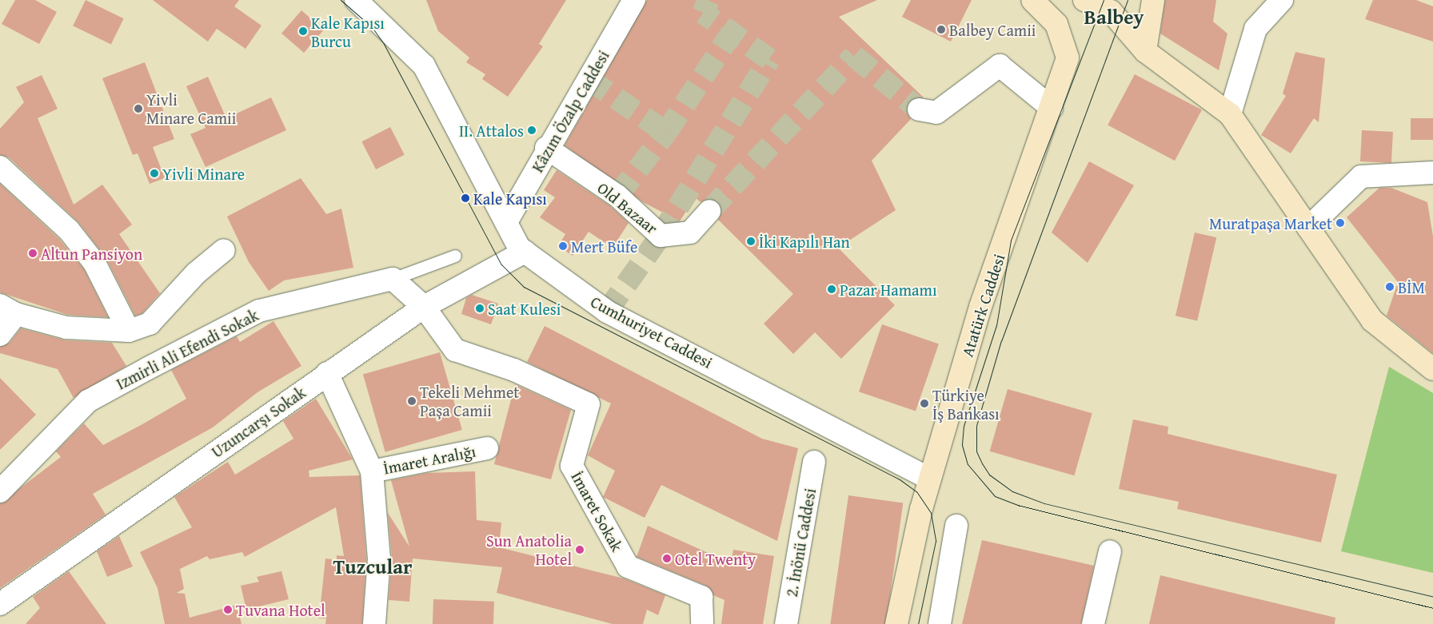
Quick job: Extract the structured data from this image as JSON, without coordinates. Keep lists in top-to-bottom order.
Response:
{
  "streets": {
    "street": [
      "Kâzım Özalp Caddesi",
      "Old Bazaar",
      "Atatürk Caddesi",
      "Cumhuriyet Caddesi",
      "Izmirli Ali Efendi Sokak",
      "Uzuncarşı Sokak",
      "İmaret Aralığı",
      "İmaret Sokak",
      "2. İnönü Caddesi"
    ]
  },
  "crossings": [
    ["Kâzım Özalp Caddesi", "Old Bazaar"],
    ["Kâzım Özalp Caddesi", "Cumhuriyet Caddesi"],
    ["Atatürk Caddesi", "Cumhuriyet Caddesi"],
    ["Cumhuriyet Caddesi", "Uzuncarşı Sokak"],
    ["Uzuncarşı Sokak", "İmaret Sokak"]
  ],
  "districts": ["Balbey", "Tuzcular"],
  "places": [
    "Balbey Camii",
    "Kale Kapısı Burcu",
    "Yivli Minare Camii",
    "II. Attalos",
    "Yivli Minare",
    "Kale Kapısı",
    "Muratpaşa Market",
    "İki Kapılı Han",
    "Mert Büfe",
    "Altun Pansiyon",
    "BİM",
    "Pazar Hamamı",
    "Saat Kulesi",
    "Tekeli Mehmet Paşa Camii",
    "Türkiye İş Bankası",
    "Sun Anatolia Hotel",
    "Otel Twenty",
    "Tuvana Hotel"
  ]
}
